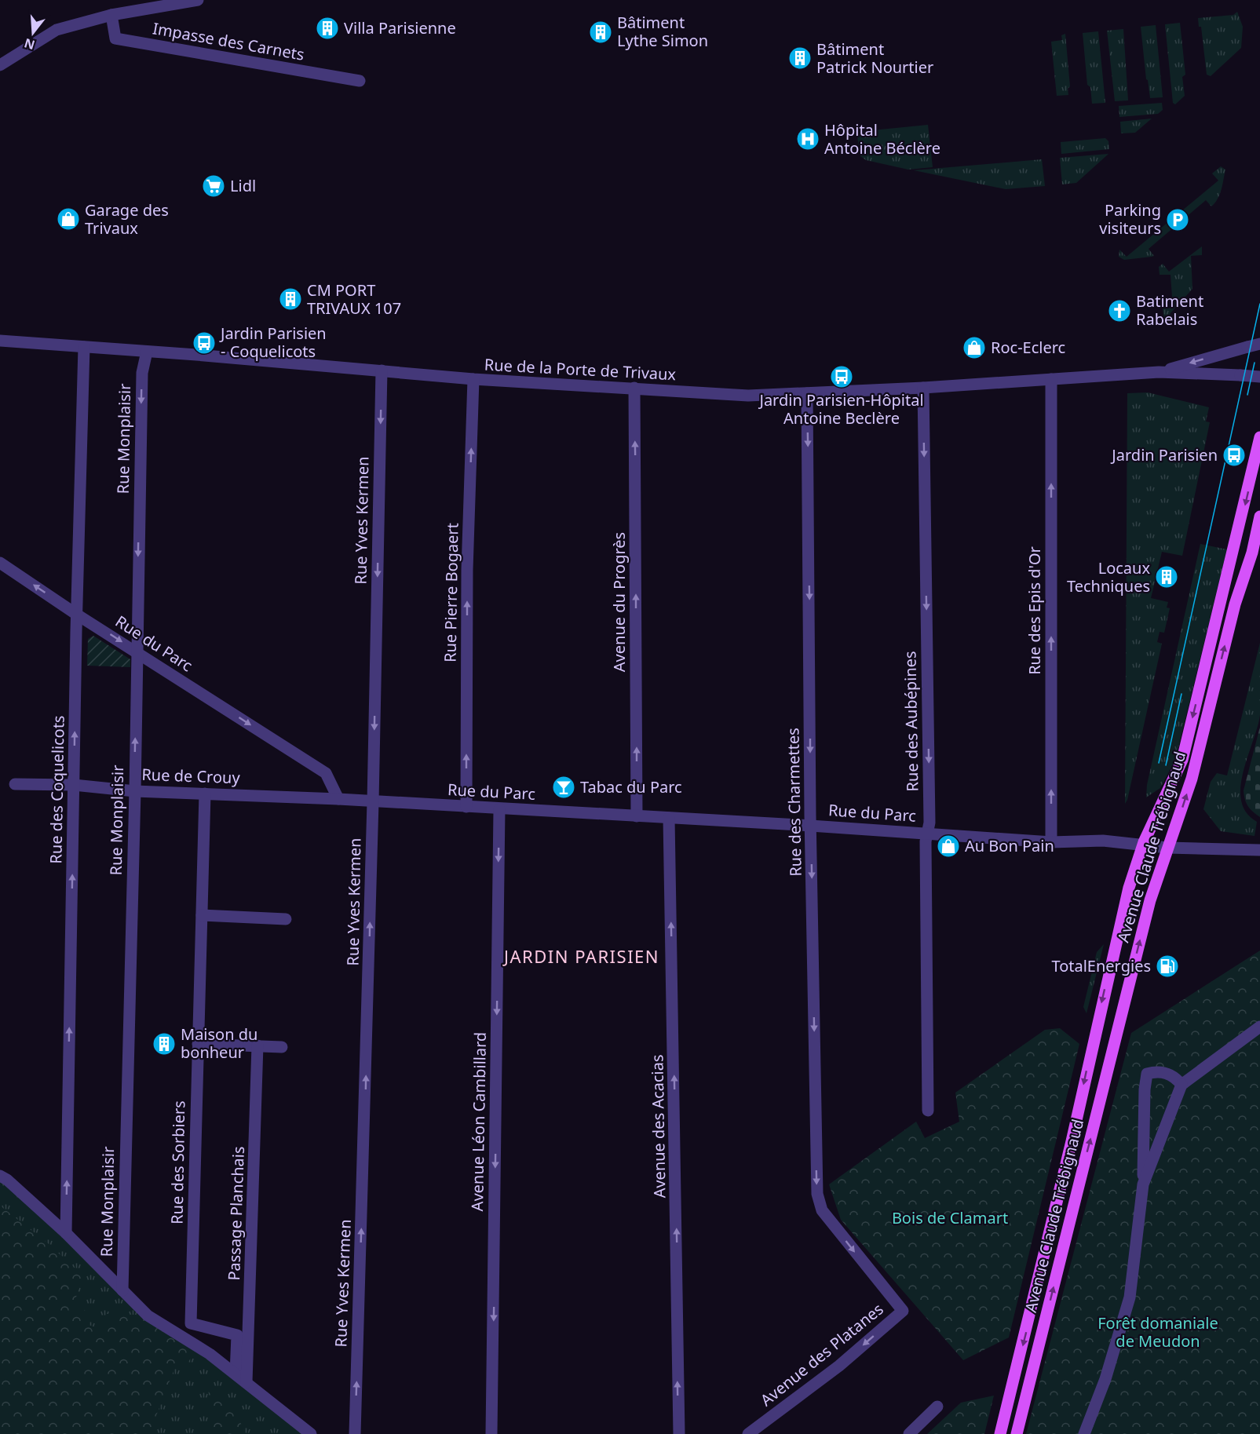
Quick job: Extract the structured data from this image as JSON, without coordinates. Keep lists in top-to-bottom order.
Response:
{
  "streets": {
    "main road": ["Avenue Claude Trébignaud"],
    "street": [
      "Impasse des Carnets",
      "Rue de la Porte de Trivaux",
      "Rue Monplaisir",
      "Rue Yves Kermen",
      "Rue Pierre Bogaert",
      "Avenue du Progrès",
      "Rue des Epis d'Or",
      "Rue du Parc",
      "Rue des Aubépines",
      "Rue de Crouy",
      "Rue des Coquelicots",
      "Rue des Charmettes",
      "Avenue Léon Cambillard",
      "Avenue des Acacias",
      "Rue des Sorbiers",
      "Passage Planchais",
      "Avenue des Platanes"
    ]
  },
  "crossings": [
    ["Rue de la Porte de Trivaux", "Rue Monplaisir"],
    ["Rue de la Porte de Trivaux", "Rue Yves Kermen"],
    ["Rue de la Porte de Trivaux", "Rue Pierre Bogaert"],
    ["Rue de la Porte de Trivaux", "Avenue du Progrès"],
    ["Rue de la Porte de Trivaux", "Rue des Epis d'Or"],
    ["Rue de la Porte de Trivaux", "Rue des Aubépines"],
    ["Rue de la Porte de Trivaux", "Rue des Coquelicots"],
    ["Rue de la Porte de Trivaux", "Rue des Charmettes"],
    ["Rue Monplaisir", "Rue du Parc"],
    ["Rue Monplaisir", "Rue de Crouy"],
    ["Rue Yves Kermen", "Rue du Parc"],
    ["Rue Pierre Bogaert", "Rue du Parc"],
    ["Avenue du Progrès", "Rue du Parc"],
    ["Rue des Epis d'Or", "Rue du Parc"],
    ["Rue du Parc", "Rue des Aubépines"],
    ["Rue du Parc", "Rue de Crouy"],
    ["Rue du Parc", "Rue des Coquelicots"],
    ["Rue du Parc", "Rue des Charmettes"],
    ["Rue du Parc", "Avenue Claude Trébignaud"],
    ["Rue du Parc", "Avenue Léon Cambillard"],
    ["Rue du Parc", "Avenue des Acacias"],
    ["Rue de Crouy", "Rue des Coquelicots"],
    ["Rue de Crouy", "Rue des Sorbiers"],
    ["Rue des Charmettes", "Avenue des Platanes"]
  ],
  "one_way": [
    "Rue Pierre Bogaert",
    "Avenue du Progrès",
    "Rue des Epis d'Or",
    "Rue des Aubépines",
    "Rue des Coquelicots",
    "Rue des Charmettes",
    "Avenue Léon Cambillard",
    "Avenue des Acacias"
  ],
  "districts": ["JARDIN PARISIEN"],
  "parks": ["Bois de Clamart", "Forêt domaniale de Meudon"],
  "places": {
    "building": [
      "Villa Parisienne",
      "Bâtiment Lythe Simon",
      "Bâtiment Patrick Nourtier",
      "CM PORT TRIVAUX 107",
      "Locaux Techniques",
      "Maison du bonheur"
    ],
    "hospital": ["Hôpital Antoine Béclère"],
    "supermarket": ["Lidl"],
    "shop": ["Garage des Trivaux", "Roc-Eclerc", "Au Bon Pain"],
    "parking": ["Parking visiteurs"],
    "church": ["Batiment Rabelais"],
    "bus stop": ["Jardin Parisien - Coquelicots", "Jardin Parisien-Hôpital Antoine Beclère", "Jardin Parisien"],
    "bar": ["Tabac du Parc"],
    "fuel station": ["TotalEnergies"]
  },
  "north": "bottom"
}
